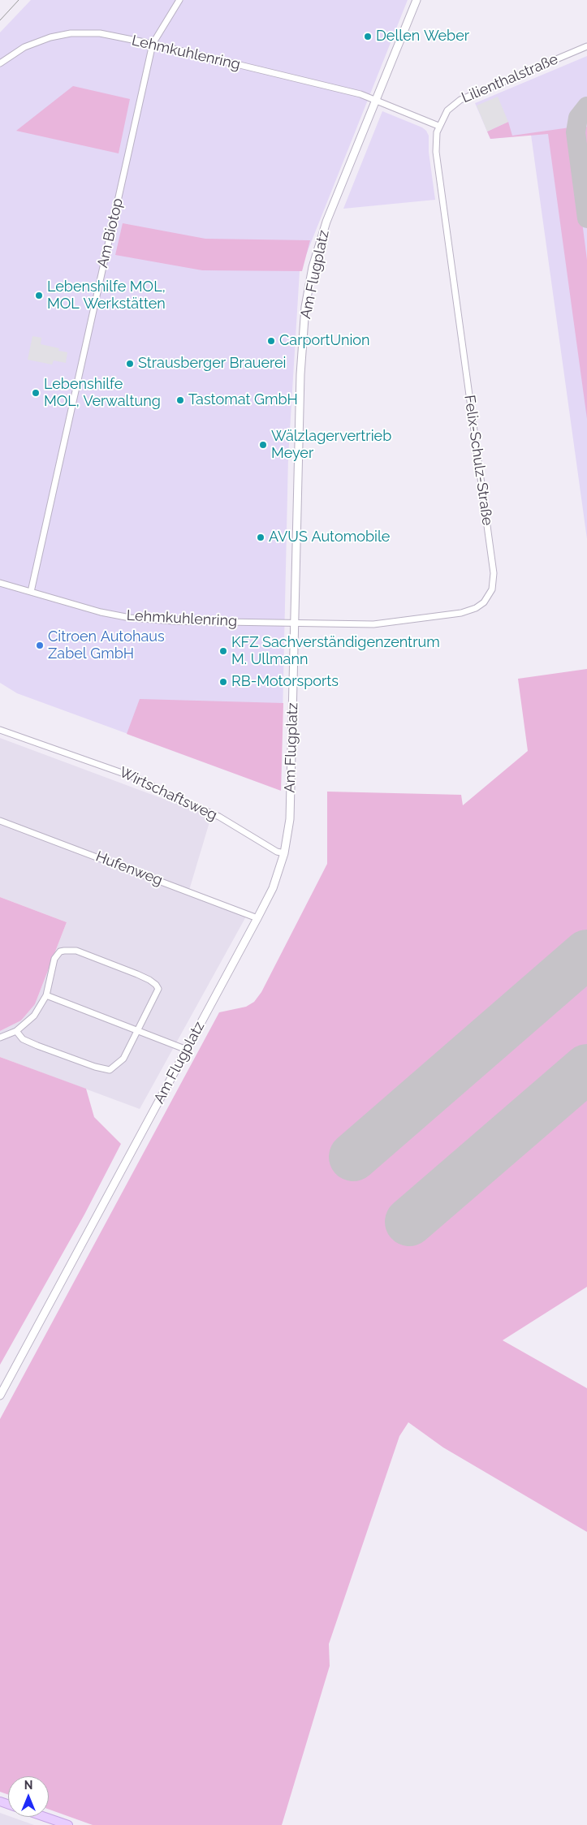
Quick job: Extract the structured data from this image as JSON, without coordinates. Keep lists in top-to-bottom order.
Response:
{
  "streets": {
    "street": [
      "Lehmkuhlenring",
      "Lilienthalstraße",
      "Am Biotop",
      "Am Flugplatz",
      "Felix-Schulz-Straße",
      "Wirtschaftsweg",
      "Hufenweg"
    ]
  },
  "crossings": [
    ["Lehmkuhlenring", "Am Biotop"],
    ["Lehmkuhlenring", "Am Flugplatz"],
    ["Lehmkuhlenring", "Felix-Schulz-Straße"],
    ["Lilienthalstraße", "Felix-Schulz-Straße"],
    ["Am Flugplatz", "Felix-Schulz-Straße"],
    ["Am Flugplatz", "Wirtschaftsweg"],
    ["Am Flugplatz", "Hufenweg"]
  ],
  "places": [
    "Dellen Weber",
    "Lebenshilfe MOL, MOL Werkstätten",
    "CarportUnion",
    "Strausberger Brauerei",
    "Lebenshilfe MOL, Verwaltung",
    "Tastomat GmbH",
    "Wälzlagervertrieb Meyer",
    "AVUS Automobile",
    "Citroen Autohaus Zabel GmbH",
    "KFZ Sachverständigenzentrum M. Ullmann",
    "RB-Motorsports"
  ],
  "north": "top"
}
